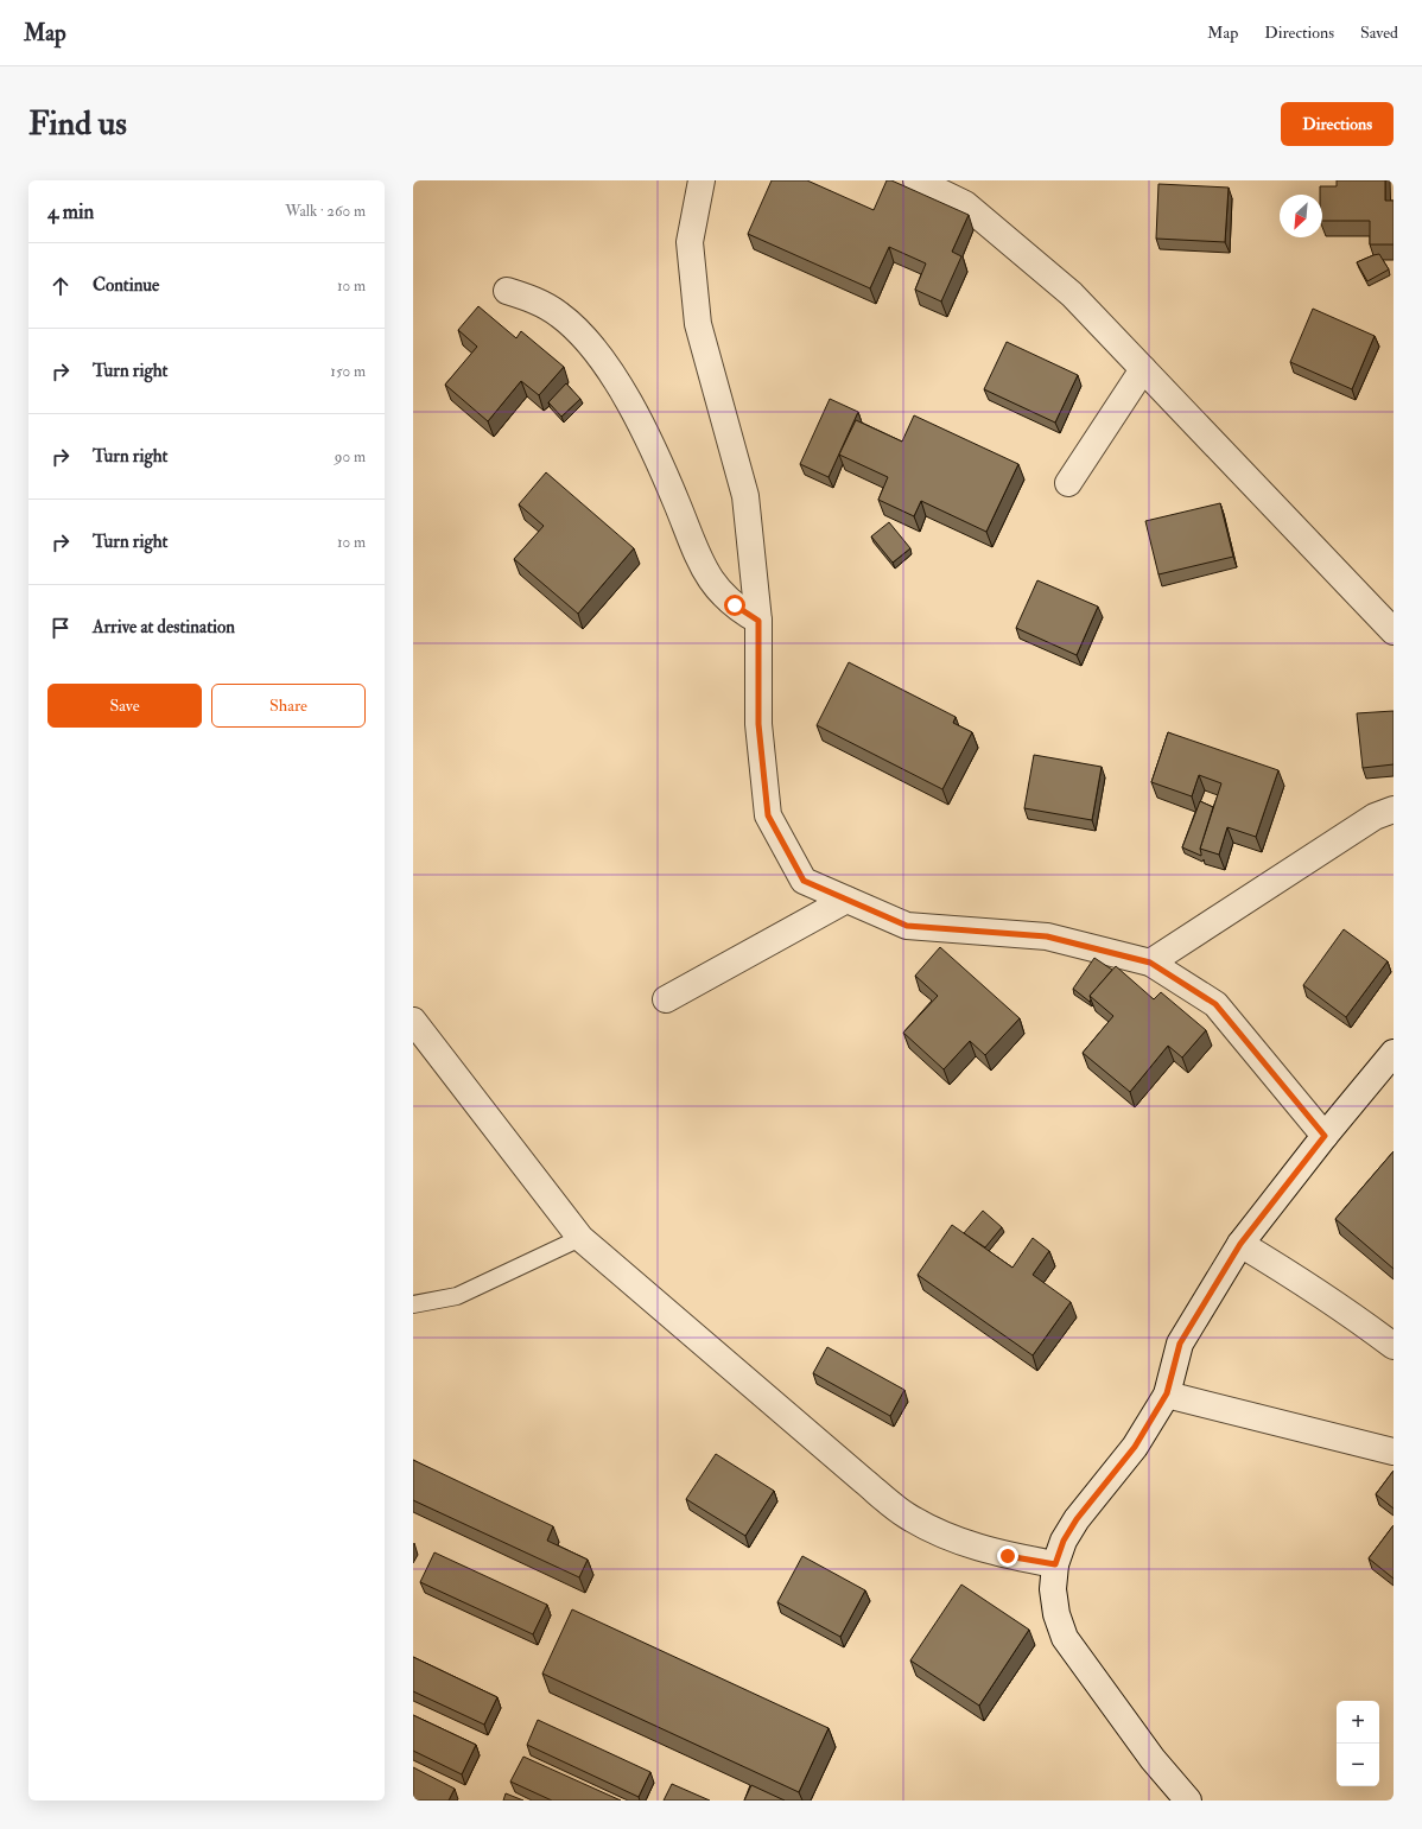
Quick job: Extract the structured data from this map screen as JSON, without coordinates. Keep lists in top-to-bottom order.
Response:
{
  "north": "bottom left",
  "page": {
    "header": "Map",
    "nav": ["Map", "Directions", "Saved"],
    "buttons": [
      "Directions",
      ["Save", "Share"]
    ],
    "title": "Find us",
    "heading": ["4 min", "Walk · 260 m"],
    "list": [
      ["Continue", "10 m"],
      ["Turn right", "150 m"],
      ["Turn right", "90 m"],
      ["Turn right", "10 m"],
      "Arrive at destination"
    ],
    "map_buttons": ["+", "−"]
  }
}
